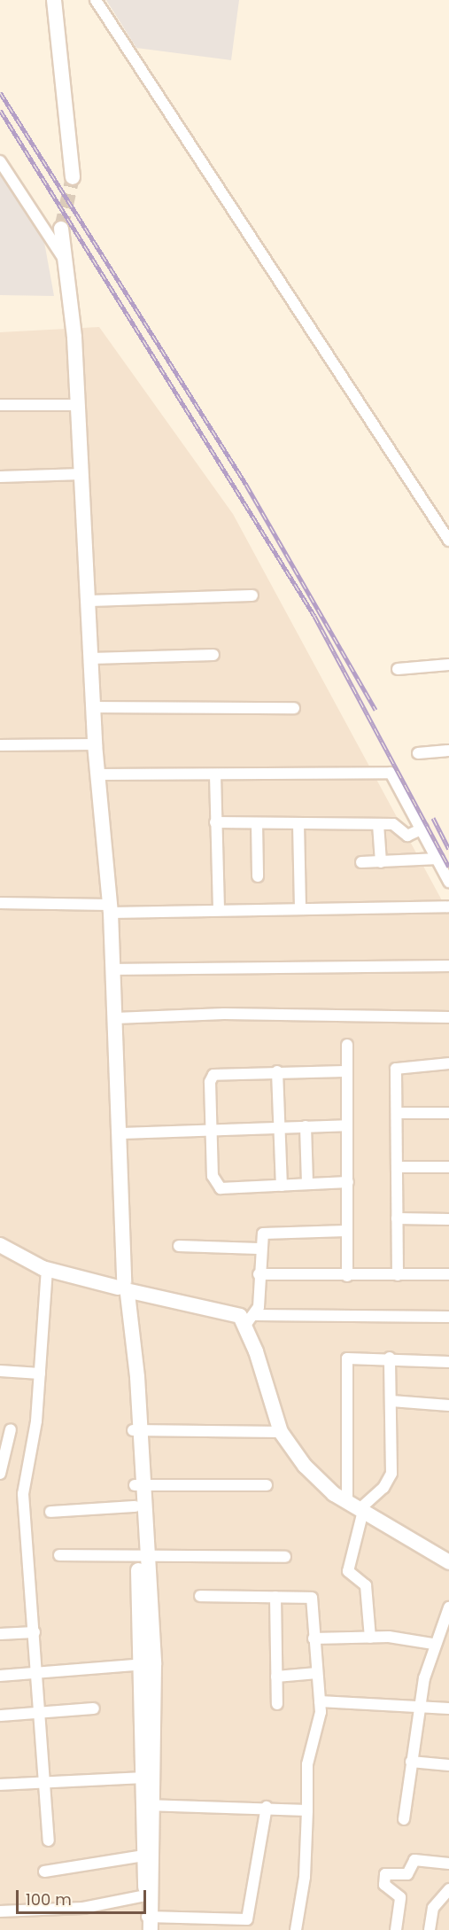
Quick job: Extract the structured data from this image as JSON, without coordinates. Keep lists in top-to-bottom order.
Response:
{
  "scale_bar": "100 m"
}
